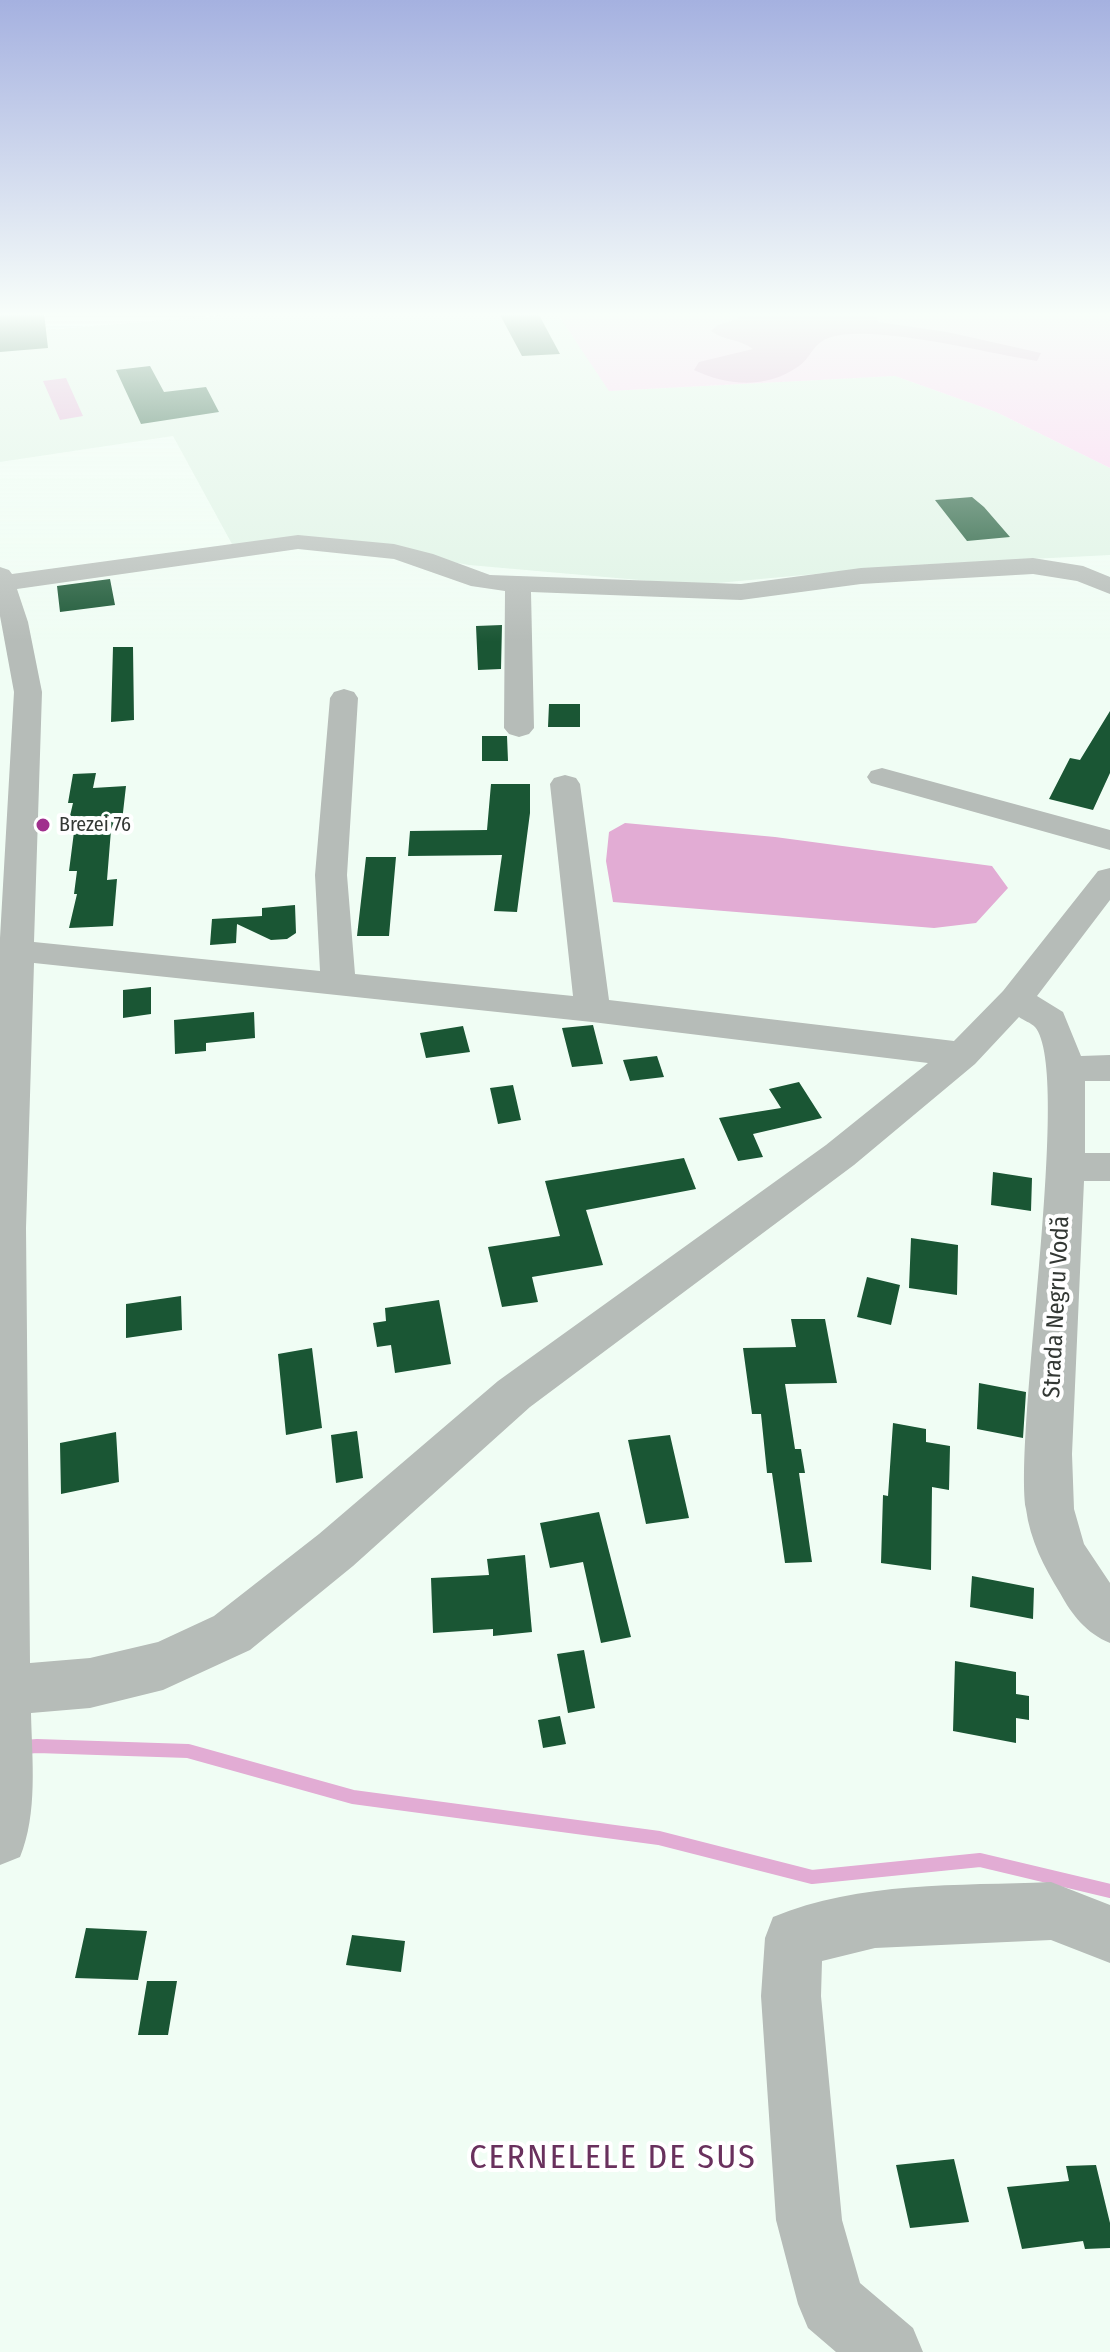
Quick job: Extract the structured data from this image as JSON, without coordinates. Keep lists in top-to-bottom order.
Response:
{
  "streets": {
    "street": ["Strada Negru Vodă"]
  },
  "districts": ["CERNELELE DE SUS"],
  "places": ["Brezei 76"]
}
